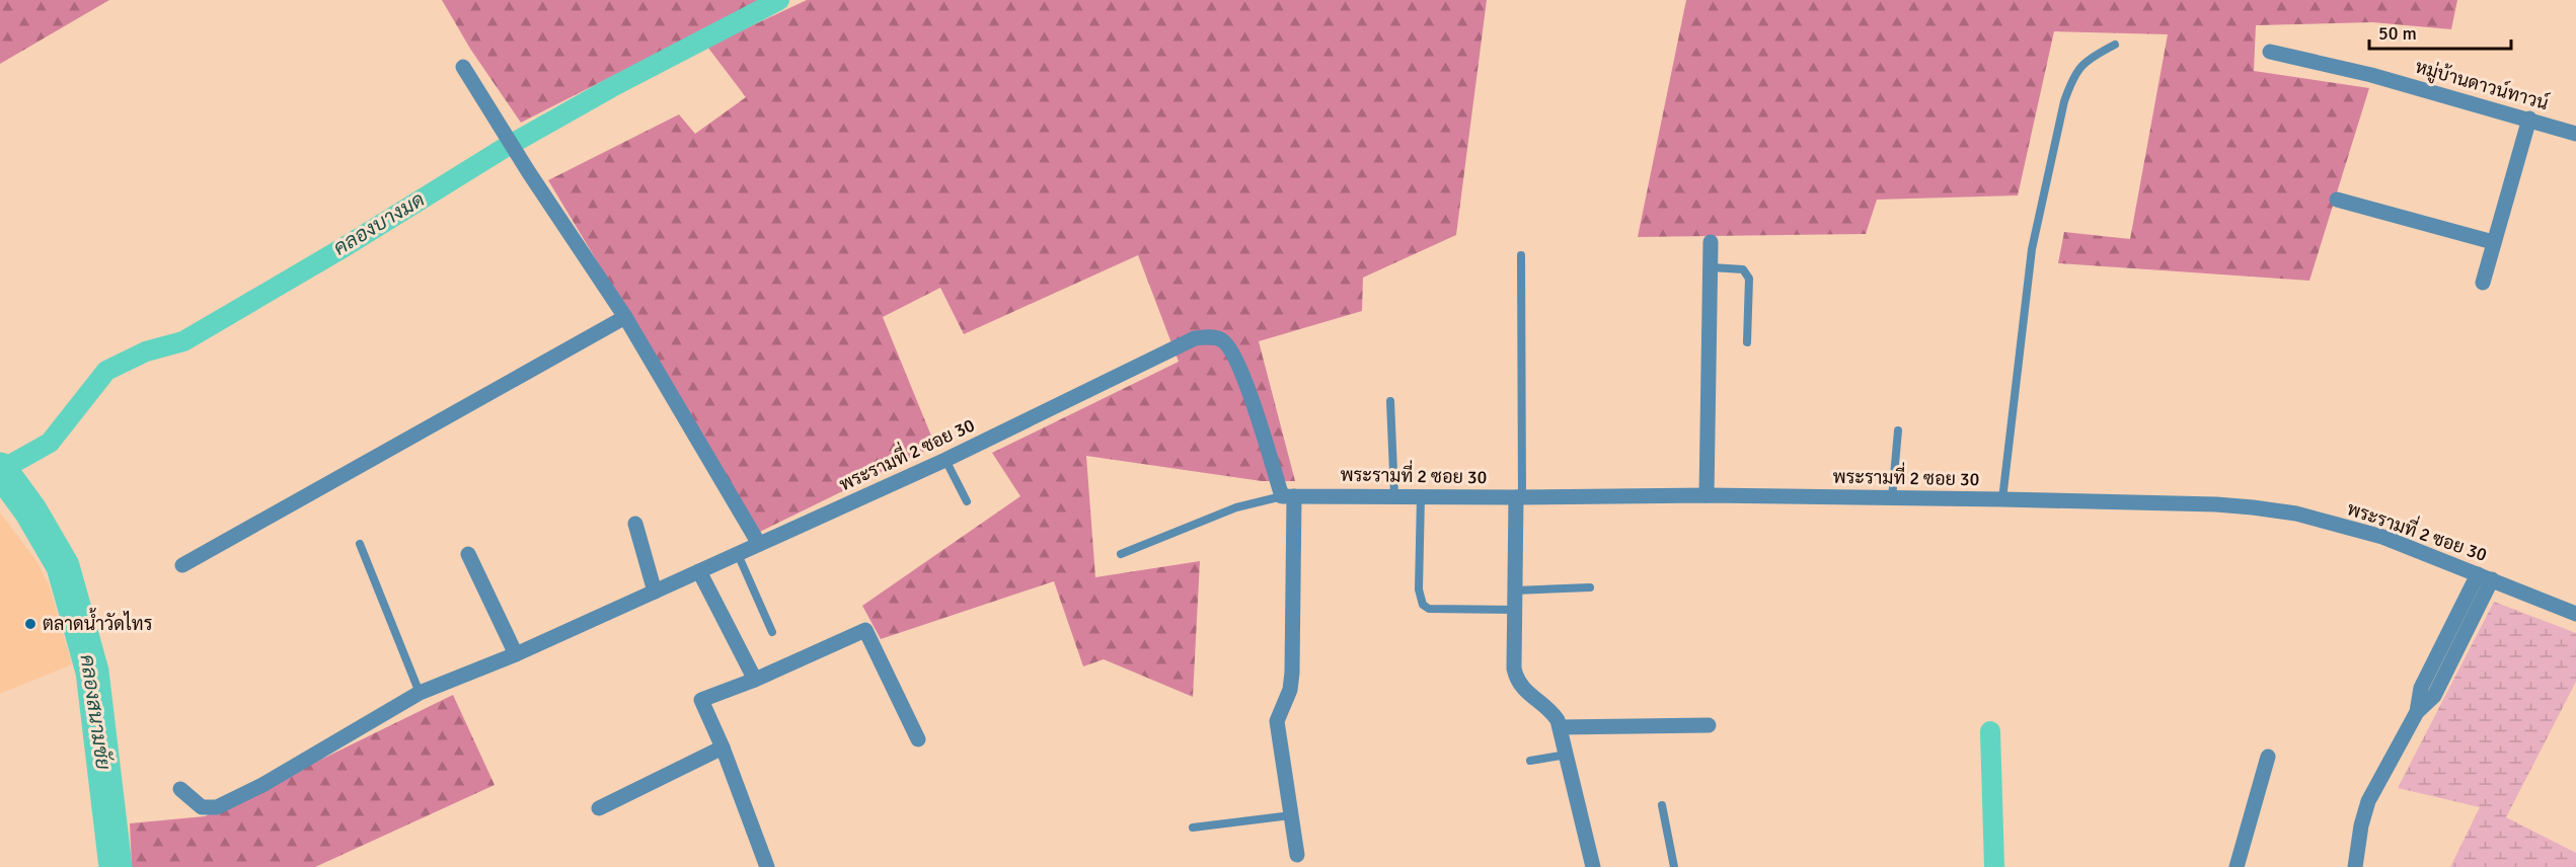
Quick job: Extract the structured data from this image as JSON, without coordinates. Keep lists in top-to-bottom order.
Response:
{
  "streets": {
    "street": ["หมู่บ้านดาวน์ทาวน์", "พระรามที่ 2 ซอย 30"]
  },
  "water": ["คลองบางมด", "คลองสนามชัย"],
  "places": ["ตลาดน้ำวัดไทร"],
  "scale_bar": "50 m"
}
